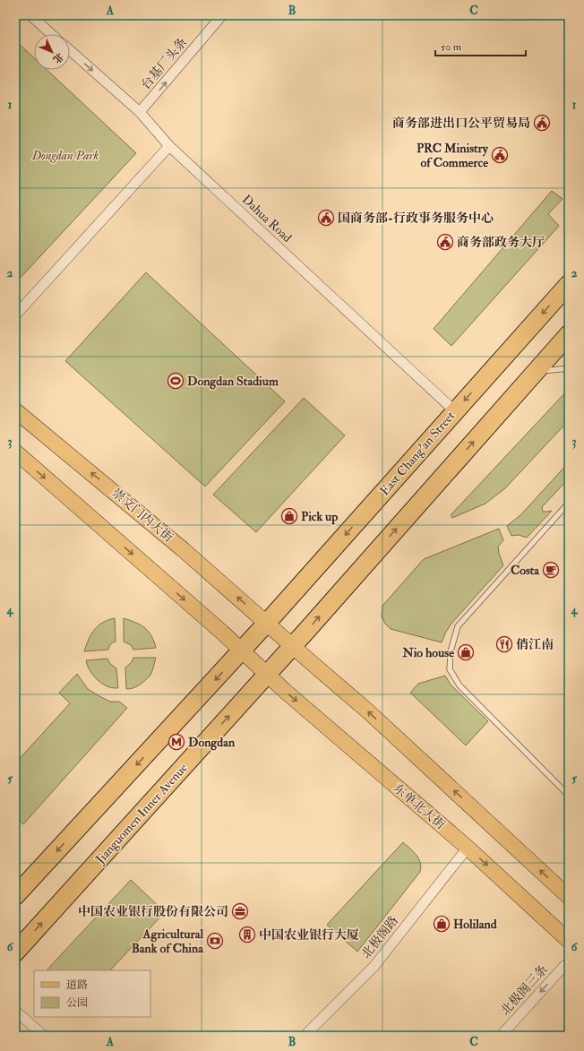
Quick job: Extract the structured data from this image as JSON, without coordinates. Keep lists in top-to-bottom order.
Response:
{
  "streets": {
    "highway": ["East Chang'an Street", "Jianguomen Inner Avenue"],
    "main road": ["崇文门内大街", "东单北大街"],
    "street": [
      "台基厂头条",
      "Dahua Road",
      "北极阁路",
      "北极阁三条"
    ]
  },
  "crossings": [
    ["台基厂头条", "Dahua Road"],
    ["Dahua Road", "East Chang'an Street"],
    ["East Chang'an Street", "崇文门内大街"],
    ["East Chang'an Street", "东单北大街"],
    ["崇文门内大街", "Jianguomen Inner Avenue"],
    ["东单北大街", "Jianguomen Inner Avenue"],
    ["东单北大街", "北极阁路"]
  ],
  "one_way": ["台基厂头条", "北极阁三条"],
  "parks": ["Dongdan Park"],
  "places": {
    "public building": [
      "商务部进出口公平贸易局",
      "PRC Ministry of Commerce",
      "国商务部-行政事务服务中心",
      "商务部政务大厅"
    ],
    "sports": ["Dongdan Stadium"],
    "shop": ["Pick up", "Nio house", "Holiland"],
    "cafe": ["Costa"],
    "restaurant": ["俏江南"],
    "metro station": ["Dongdan"],
    "office": ["中国农业银行股份有限公司"],
    "building": ["中国农业银行大厦"],
    "bank": ["Agricultural Bank of China"]
  },
  "legend": ["道路", "公园"],
  "scale_bar": "50 m",
  "north": "bottom right",
  "grid": {
    "columns": ["A", "B", "C"],
    "rows": [
      "1",
      "2",
      "3",
      "4",
      "5",
      "6"
    ]
  }
}
